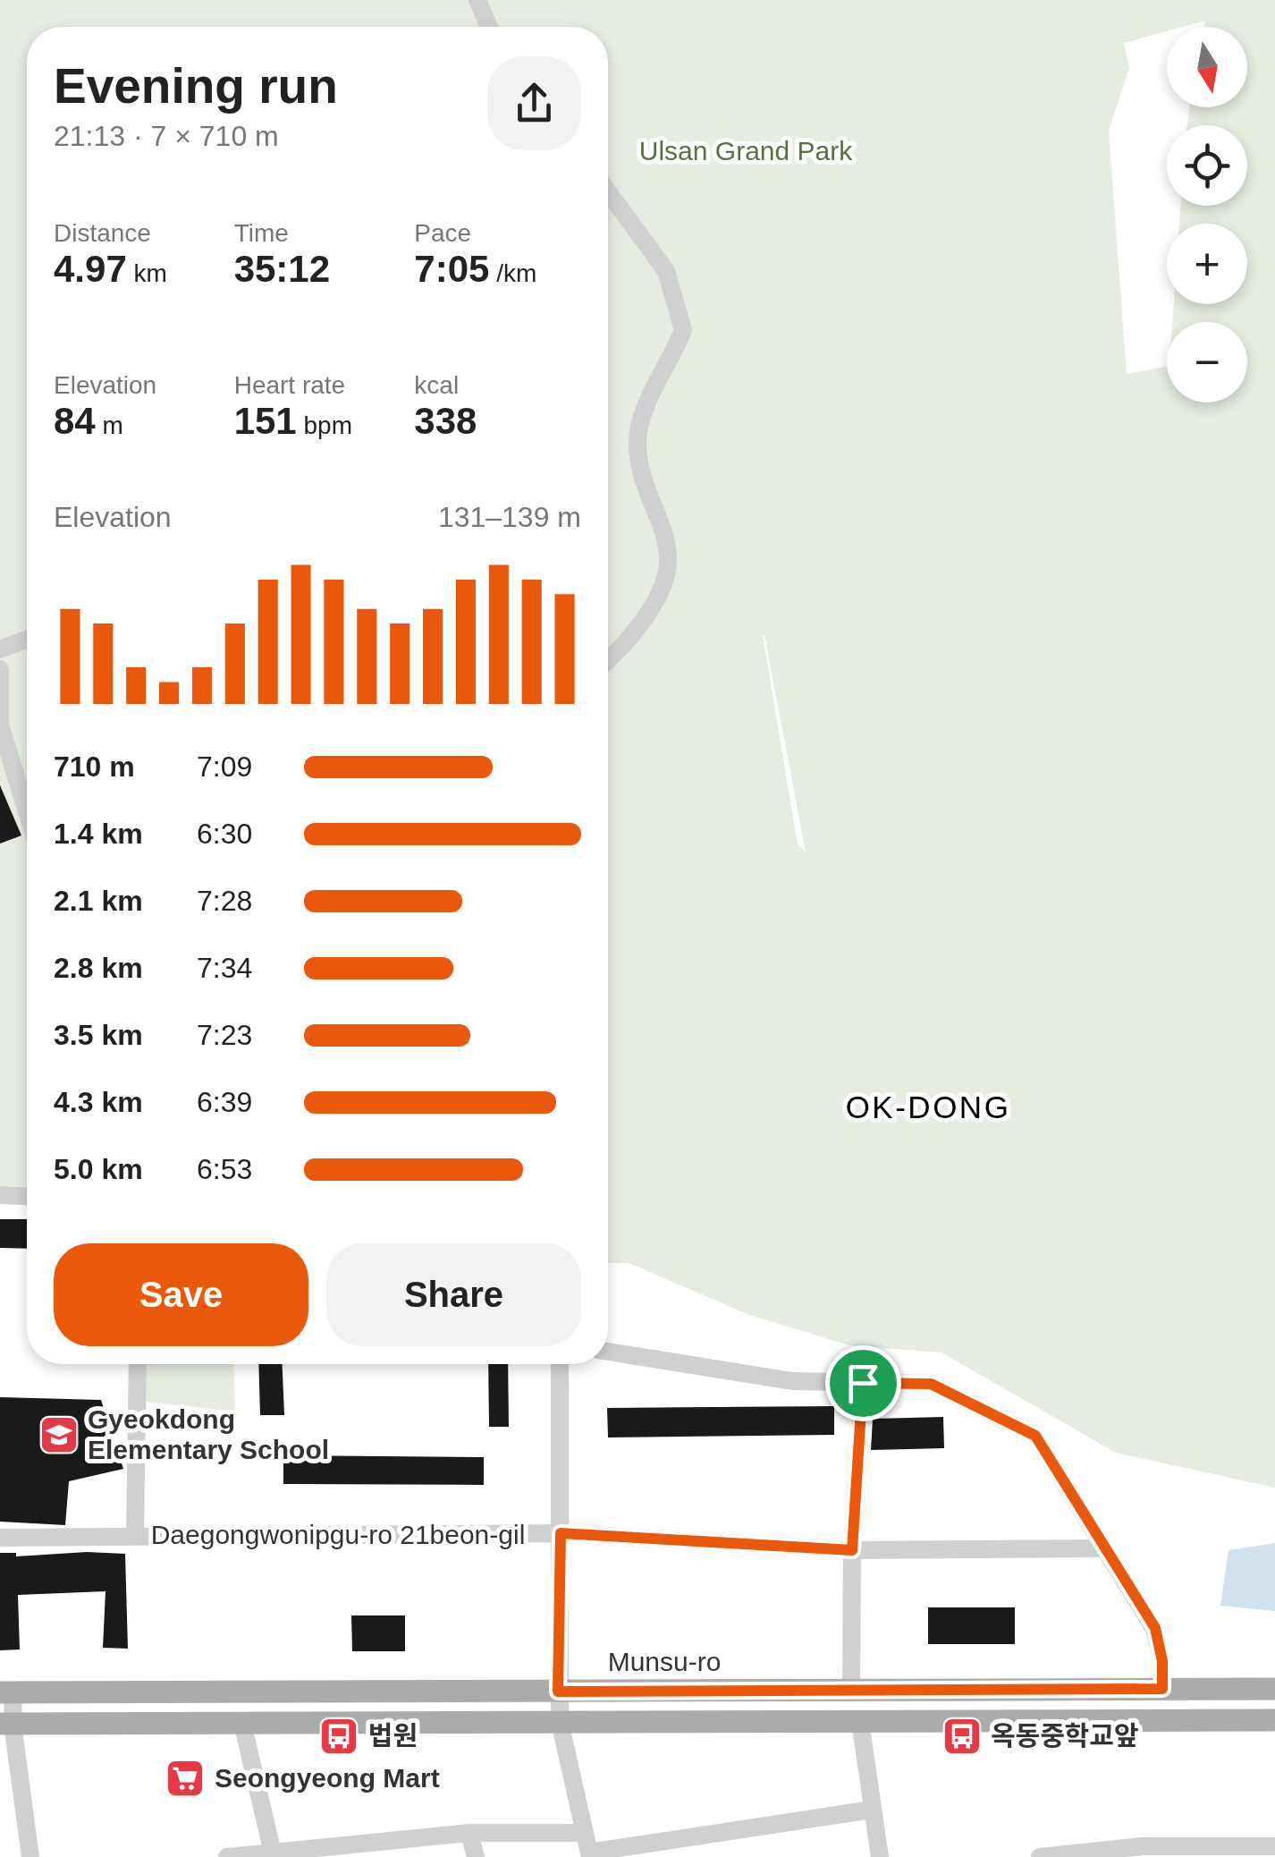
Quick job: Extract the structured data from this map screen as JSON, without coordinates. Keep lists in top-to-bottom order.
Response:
{
  "streets": {
    "main road": ["Munsu-ro"],
    "street": ["Daegongwonipgu-ro 21beon-gil"]
  },
  "districts": ["OK-DONG"],
  "parks": ["Ulsan Grand Park"],
  "places": {
    "school or university": ["Gyeokdong Elementary School"],
    "bus stop": ["법원", "옥동중학교앞"],
    "supermarket": ["Seongyeong Mart"]
  },
  "north": "bottom",
  "page": {
    "map_buttons": ["+", "−"],
    "heading": ["Evening run", "21:13 · 7 × 710 m"],
    "stats": [
      ["Distance", "4.97 km"],
      ["Time", "35:12"],
      ["Pace", "7:05 /km"],
      ["Elevation", "84 m"],
      ["Heart rate", "151 bpm"],
      ["kcal", "338"]
    ],
    "chart": ["Elevation", "131–139 m"],
    "list": [
      {
        "name": "710 m",
        "note": "7:09"
      },
      {
        "name": "1.4 km",
        "note": "6:30"
      },
      {
        "name": "2.1 km",
        "note": "7:28"
      },
      {
        "name": "2.8 km",
        "note": "7:34"
      },
      {
        "name": "3.5 km",
        "note": "7:23"
      },
      {
        "name": "4.3 km",
        "note": "6:39"
      },
      {
        "name": "5.0 km",
        "note": "6:53"
      }
    ],
    "buttons": ["Save", "Share"]
  }
}
